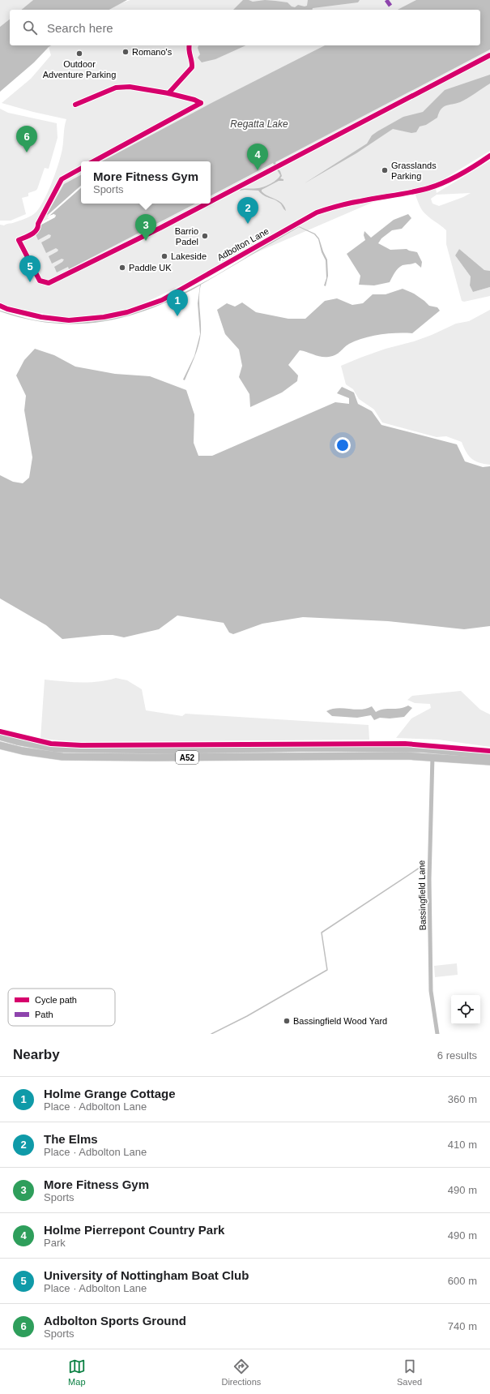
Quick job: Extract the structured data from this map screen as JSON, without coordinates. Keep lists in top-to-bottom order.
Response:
{
  "streets": {
    "highway": ["A52"],
    "street": ["Adbolton Lane", "Bassingfield Lane"]
  },
  "crossings": [
    ["A52", "Bassingfield Lane"]
  ],
  "water": ["Regatta Lake"],
  "places": [
    "Romano's",
    "Outdoor Adventure Parking",
    "Grasslands Parking",
    "Barrio Padel",
    "Lakeside",
    "Paddle UK",
    "Bassingfield Wood Yard"
  ],
  "legend": ["Cycle path", "Path"],
  "page": {
    "search": "Search here",
    "pins": [
      "6",
      "4",
      "2",
      "3",
      "5",
      "1"
    ],
    "popup": ["More Fitness Gym", "Sports"],
    "heading": ["Nearby", "6 results"],
    "list": [
      {
        "mark": "1",
        "name": "Holme Grange Cottage",
        "note": "Place · Adbolton Lane",
        "value": "360 m"
      },
      {
        "mark": "2",
        "name": "The Elms",
        "note": "Place · Adbolton Lane",
        "value": "410 m"
      },
      {
        "mark": "3",
        "name": "More Fitness Gym",
        "note": "Sports",
        "value": "490 m"
      },
      {
        "mark": "4",
        "name": "Holme Pierrepont Country Park",
        "note": "Park",
        "value": "490 m"
      },
      {
        "mark": "5",
        "name": "University of Nottingham Boat Club",
        "note": "Place · Adbolton Lane",
        "value": "600 m"
      },
      {
        "mark": "6",
        "name": "Adbolton Sports Ground",
        "note": "Sports",
        "value": "740 m"
      }
    ],
    "nav": ["Map", "Directions", "Saved"]
  }
}
